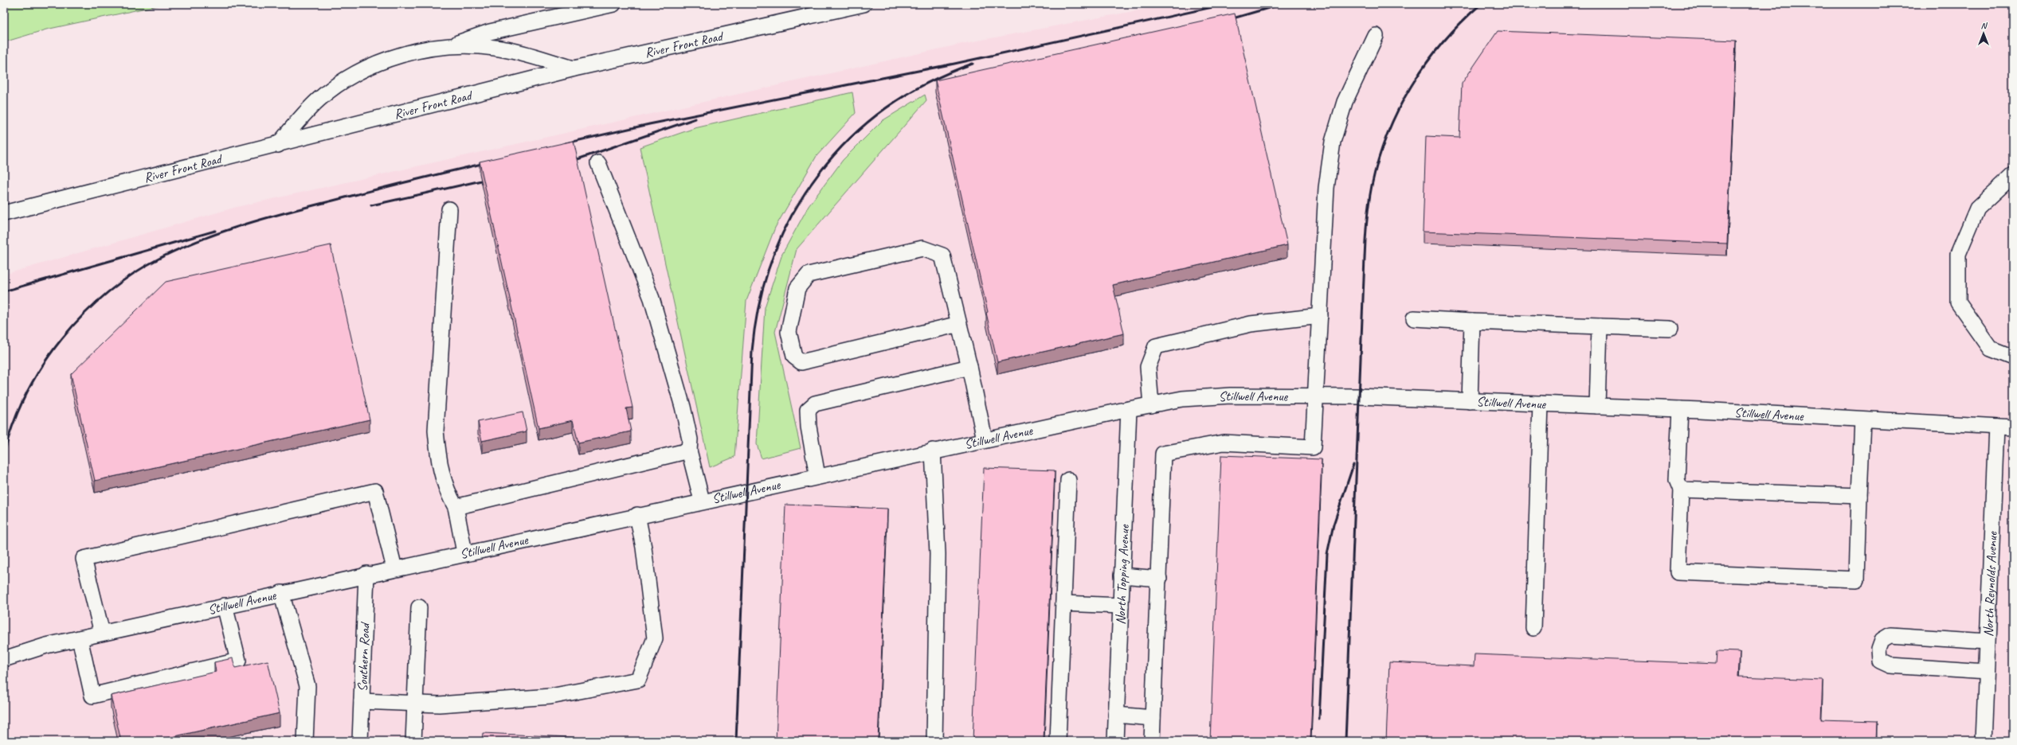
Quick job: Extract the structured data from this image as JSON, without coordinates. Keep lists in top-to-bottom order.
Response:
{
  "streets": {
    "street": [
      "River Front Road",
      "Stillwell Avenue",
      "North Topping Avenue",
      "North Reynolds Avenue",
      "Southern Road"
    ]
  },
  "crossings": [
    ["Stillwell Avenue", "North Topping Avenue"],
    ["Stillwell Avenue", "North Reynolds Avenue"],
    ["Stillwell Avenue", "Southern Road"]
  ],
  "north": "top"
}
